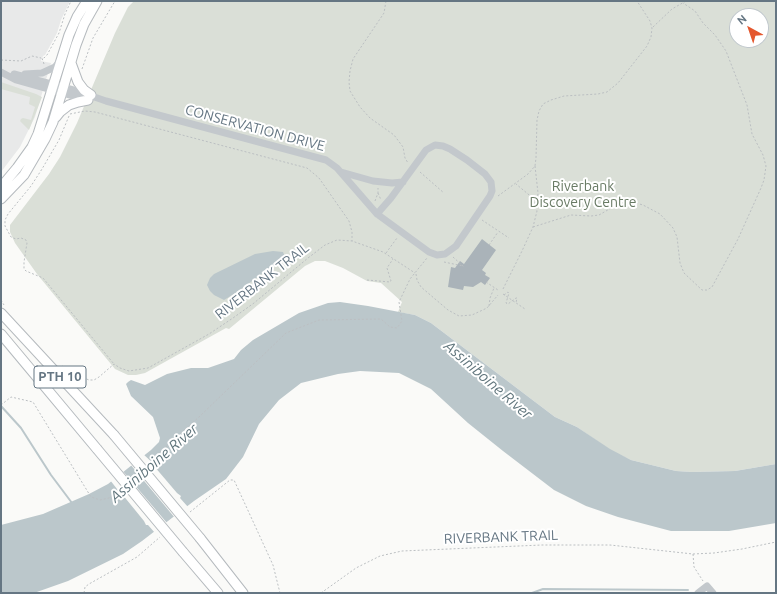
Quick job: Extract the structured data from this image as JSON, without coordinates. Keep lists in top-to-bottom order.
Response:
{
  "streets": {
    "main road": ["PTH 10"],
    "street": ["CONSERVATION DRIVE"],
    "path": ["RIVERBANK TRAIL"]
  },
  "water": ["Assiniboine River"],
  "parks": ["Riverbank Discovery Centre"],
  "north": "top left"
}
